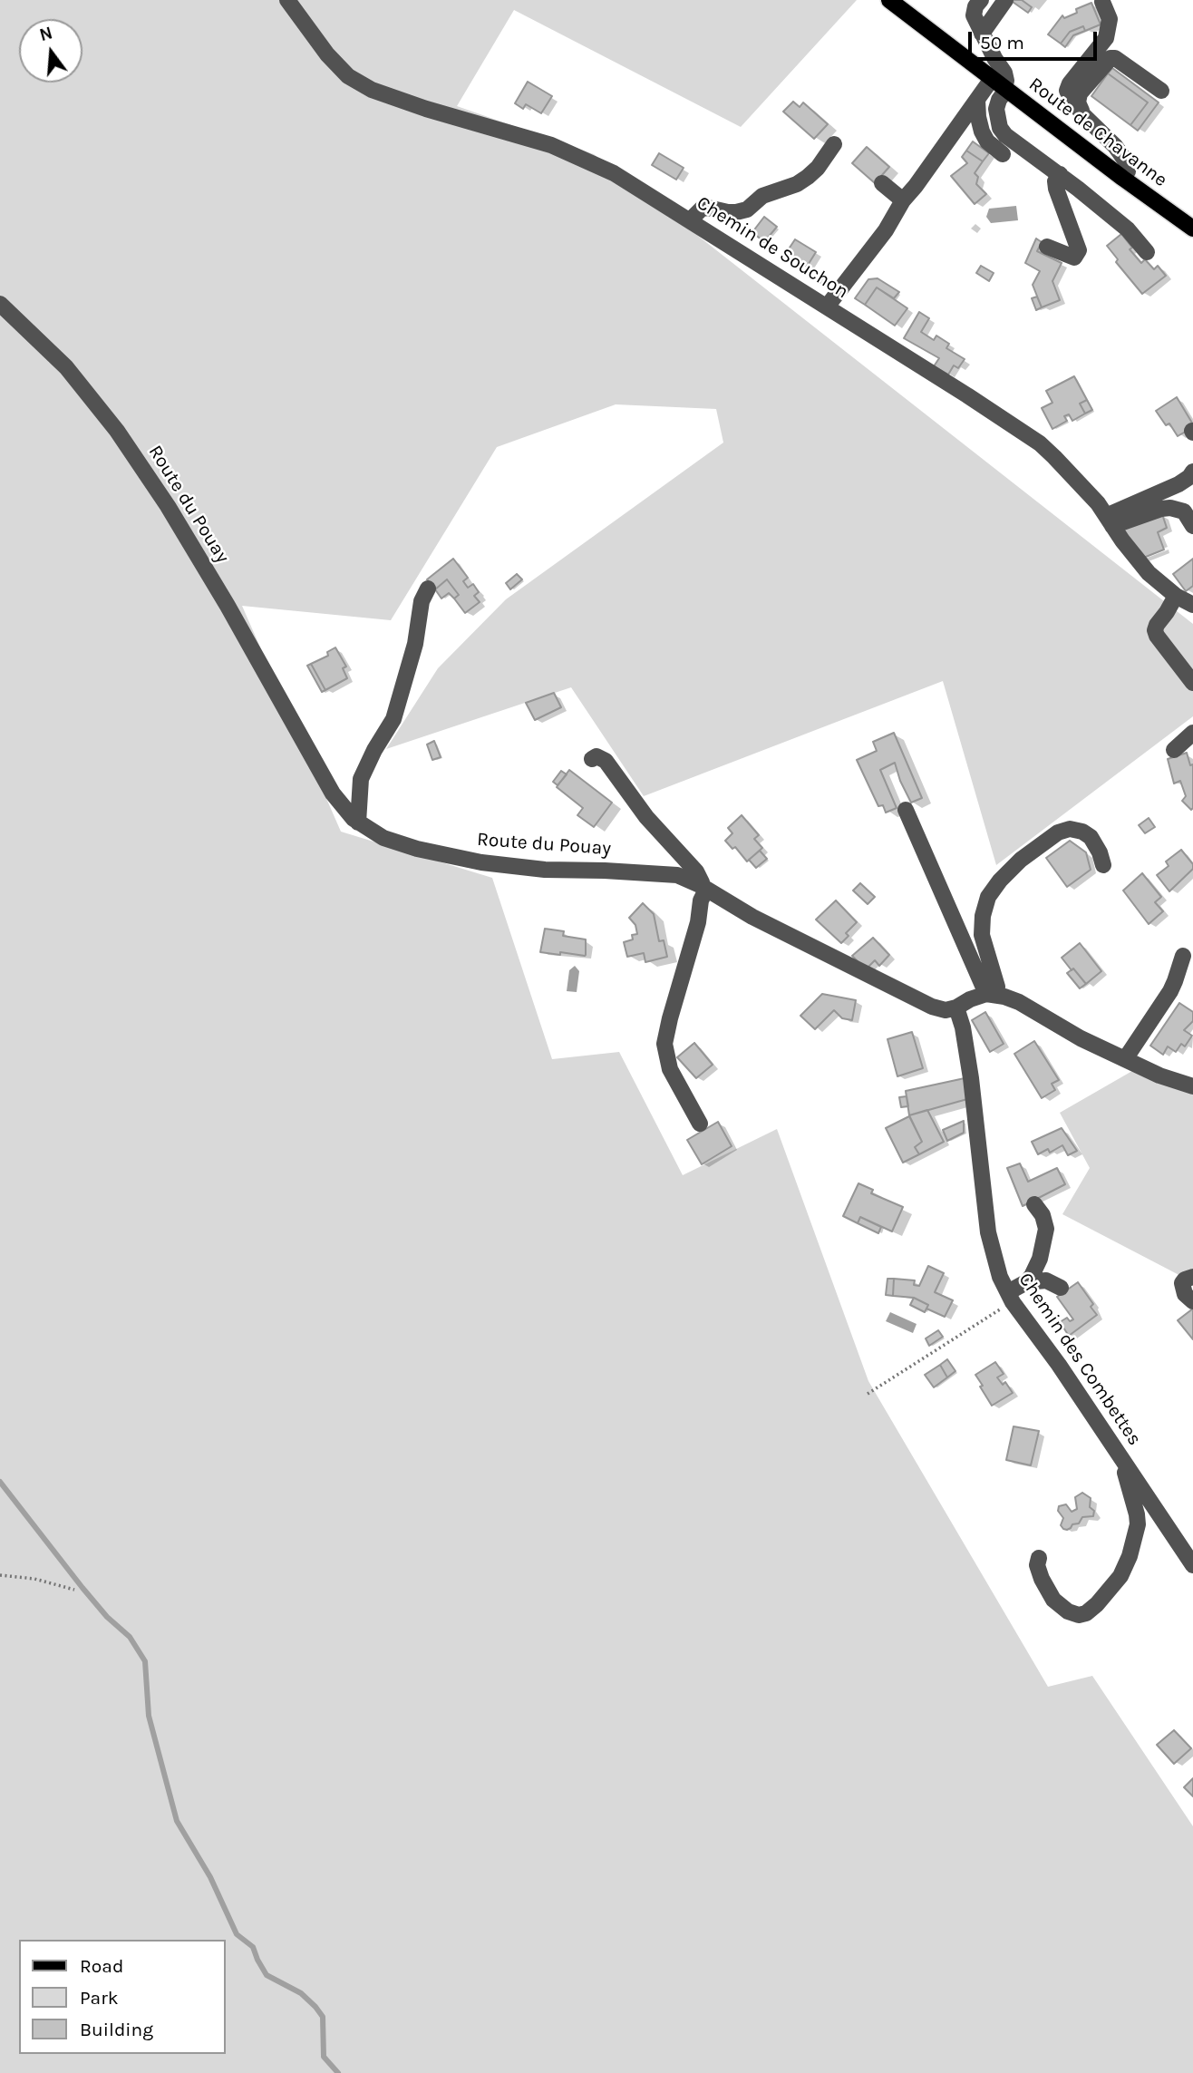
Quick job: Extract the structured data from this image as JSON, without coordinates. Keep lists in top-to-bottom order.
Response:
{
  "streets": {
    "main road": ["Route de Chavanne"],
    "street": ["Chemin de Souchon", "Route du Pouay", "Chemin des Combettes"]
  },
  "crossings": [
    ["Route du Pouay", "Chemin des Combettes"]
  ],
  "legend": ["Road", "Park", "Building"],
  "scale_bar": "50 m",
  "north": "top"
}
